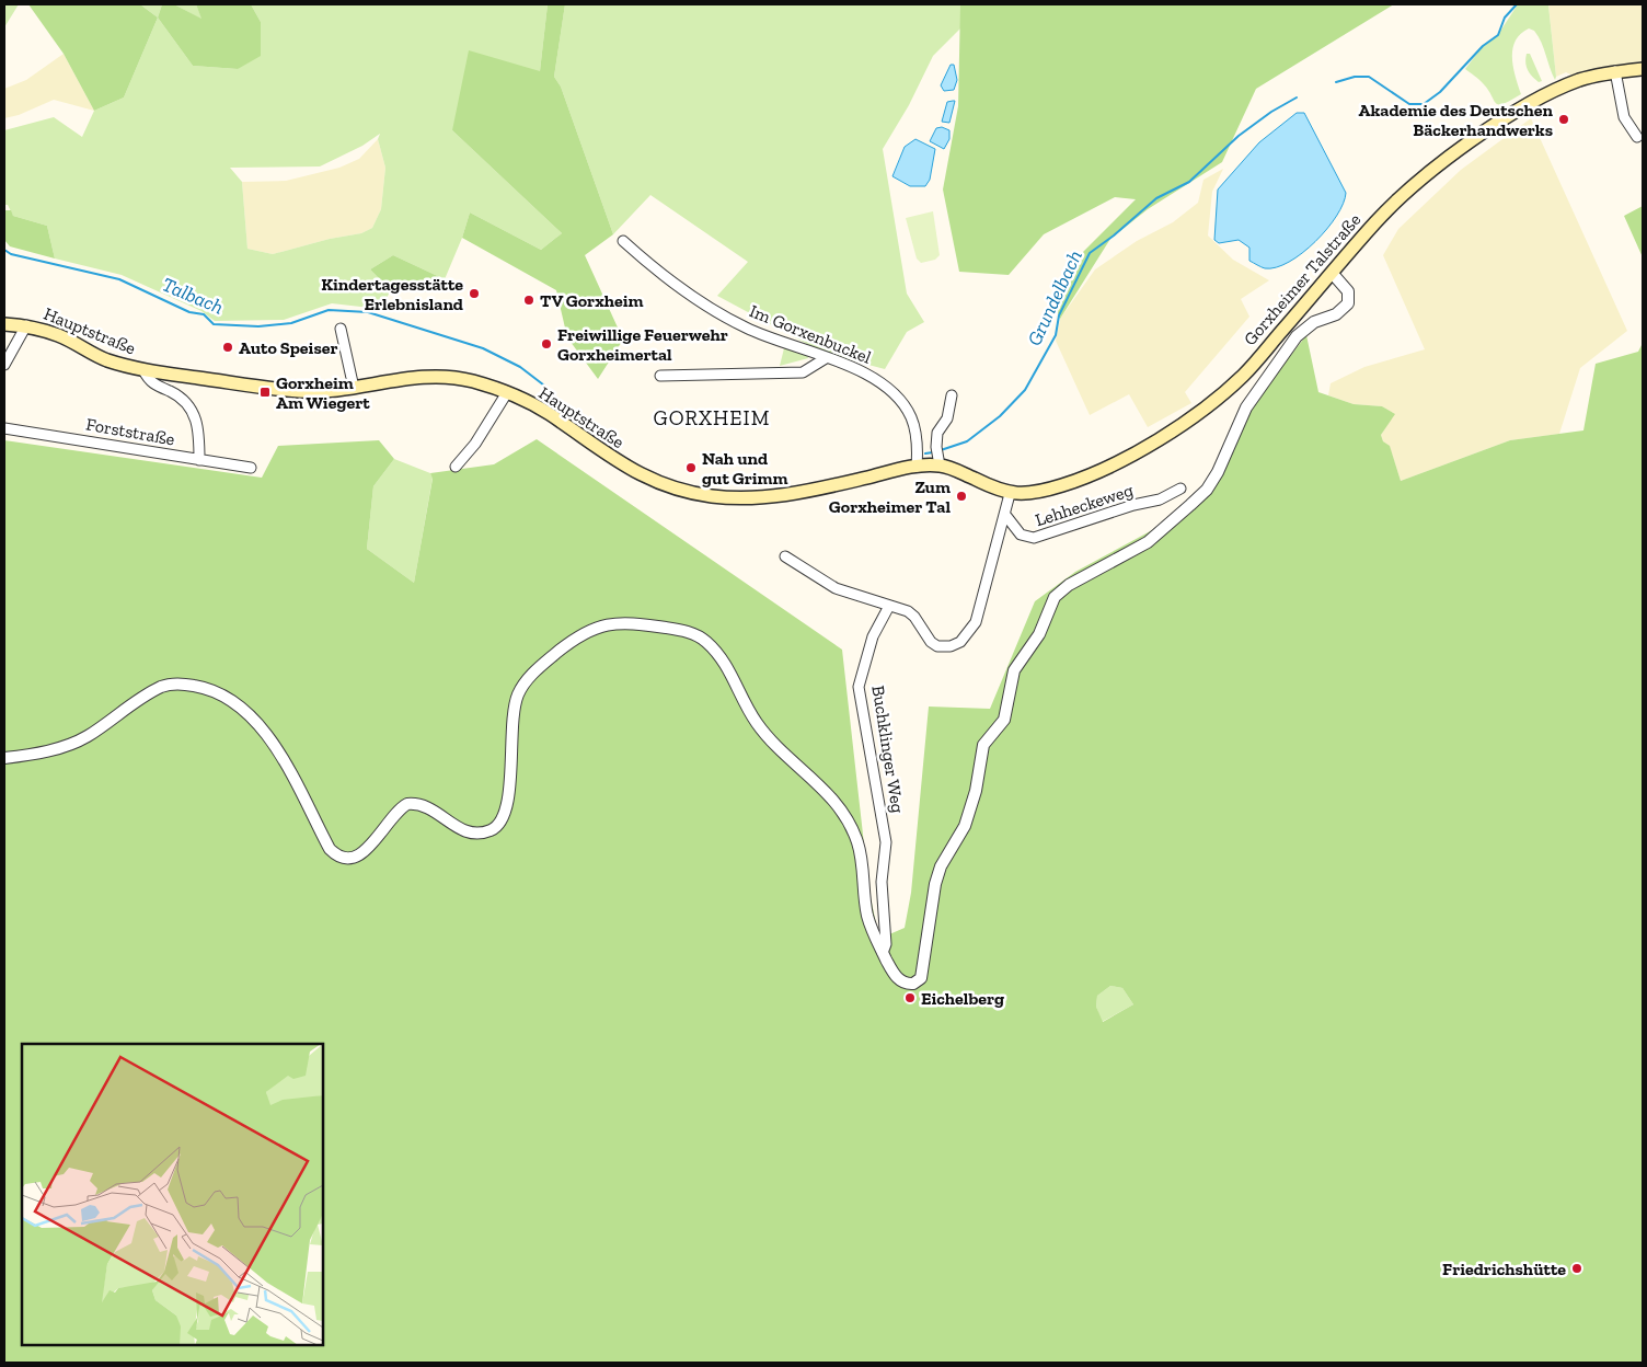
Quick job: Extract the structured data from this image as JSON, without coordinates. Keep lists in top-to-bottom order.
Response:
{
  "streets": {
    "main road": ["Gorxheimer Talstraße", "Hauptstraße"],
    "street": [
      "Im Gorxenbuckel",
      "Forststraße",
      "Lehheckeweg",
      "Buchklinger Weg"
    ]
  },
  "crossings": [
    ["Gorxheimer Talstraße", "Hauptstraße"],
    ["Hauptstraße", "Im Gorxenbuckel"]
  ],
  "districts": ["GORXHEIM"],
  "water": ["Talbach", "Grundelbach"],
  "places": {
    "other": [
      "Akademie des Deutschen Bäckerhandwerks",
      "Kindertagesstätte Erlebnisland",
      "TV Gorxheim",
      "Freiwillige Feuerwehr Gorxheimertal",
      "Auto Speiser",
      "Nah und gut Grimm",
      "Zum Gorxheimer Tal",
      "Eichelberg",
      "Friedrichshütte"
    ],
    "transit": ["Gorxheim Am Wiegert"]
  }
}
